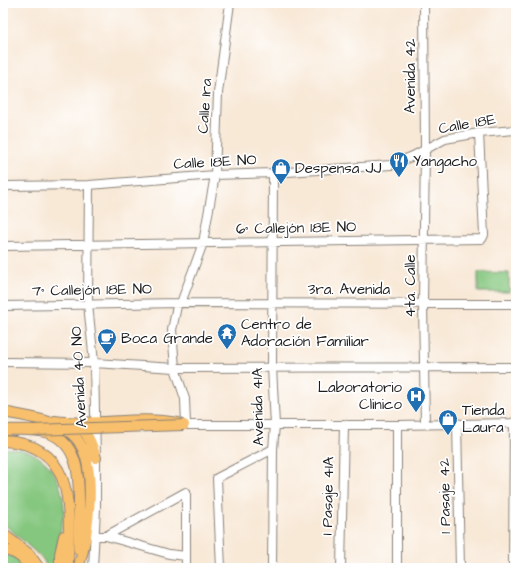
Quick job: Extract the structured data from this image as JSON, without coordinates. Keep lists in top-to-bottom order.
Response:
{
  "streets": {
    "street": [
      "Avenida 42",
      "Calle 1ra",
      "Calle 18E",
      "Calle 18E NO",
      "6° Callejón 18E NO",
      "4ta. Calle",
      "3ra. Avenida",
      "7° Callejón 18E NO",
      "Avenida 40 NO",
      "Avenida 41A",
      "1 Pasaje 41A",
      "1 Pasaje 42"
    ]
  },
  "crossings": [
    ["Avenida 42", "Calle 18E"],
    ["Avenida 42", "Calle 18E NO"],
    ["Avenida 42", "4ta. Calle"],
    ["Calle 1ra", "Calle 18E NO"],
    ["Calle 1ra", "6° Callejón 18E NO"],
    ["Calle 1ra", "3ra. Avenida"],
    ["Calle 1ra", "7° Callejón 18E NO"],
    ["Calle 18E", "Calle 18E NO"],
    ["Calle 18E", "6° Callejón 18E NO"],
    ["Calle 18E", "4ta. Calle"],
    ["Calle 18E NO", "4ta. Calle"],
    ["Calle 18E NO", "Avenida 40 NO"],
    ["Calle 18E NO", "Avenida 41A"],
    ["6° Callejón 18E NO", "4ta. Calle"],
    ["6° Callejón 18E NO", "Avenida 40 NO"],
    ["6° Callejón 18E NO", "Avenida 41A"],
    ["4ta. Calle", "3ra. Avenida"],
    ["3ra. Avenida", "7° Callejón 18E NO"],
    ["3ra. Avenida", "Avenida 41A"],
    ["7° Callejón 18E NO", "Avenida 40 NO"]
  ],
  "places": {
    "restaurant": ["Yangacho"],
    "shop": ["Despensa JJ", "Tienda Laura"],
    "temple": ["Centro de Adoración Familiar"],
    "cafe": ["Boca Grande"],
    "hospital": ["Laboratorio Clinico"]
  }
}
